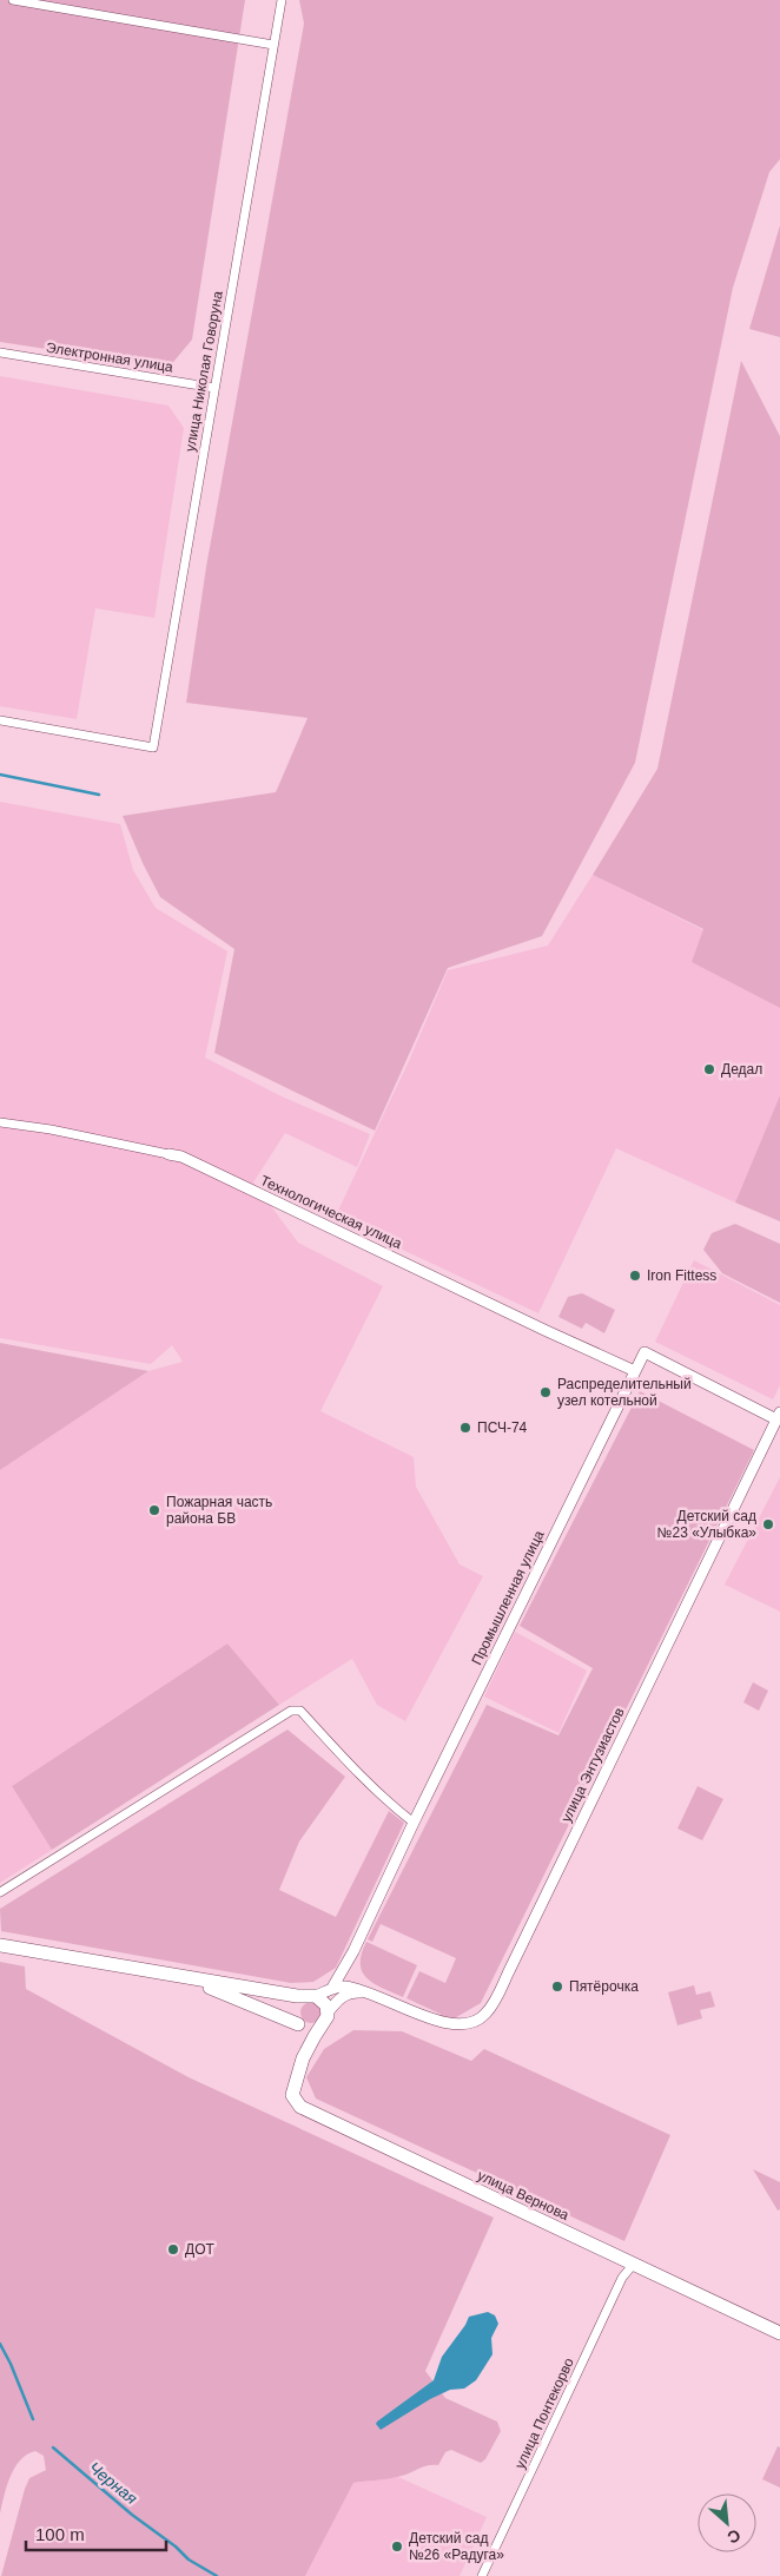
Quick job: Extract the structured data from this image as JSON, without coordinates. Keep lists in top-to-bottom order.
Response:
{
  "streets": {
    "main road": ["улица Вернова"],
    "street": [
      "Электронная улица",
      "улица Николая Говоруна",
      "Технологическая улица",
      "Промышленная улица",
      "улица Энтузиастов",
      "улица Понтекорво"
    ]
  },
  "crossings": [
    ["Электронная улица", "улица Николая Говоруна"],
    ["Технологическая улица", "Промышленная улица"],
    ["Промышленная улица", "улица Энтузиастов"],
    ["улица Энтузиастов", "улица Вернова"],
    ["улица Вернова", "улица Понтекорво"]
  ],
  "water": ["Черная"],
  "places": [
    "Дедал",
    "Iron Fittess",
    "Распределительный узел котельной",
    "ПСЧ-74",
    "Пожарная часть района БВ",
    "Детский сад №23 «Улыбка»",
    "Пятёрочка",
    "ДОТ",
    "Детский сад №26 «Радуга»"
  ],
  "scale_bar": "100 m",
  "north": "bottom right"
}
